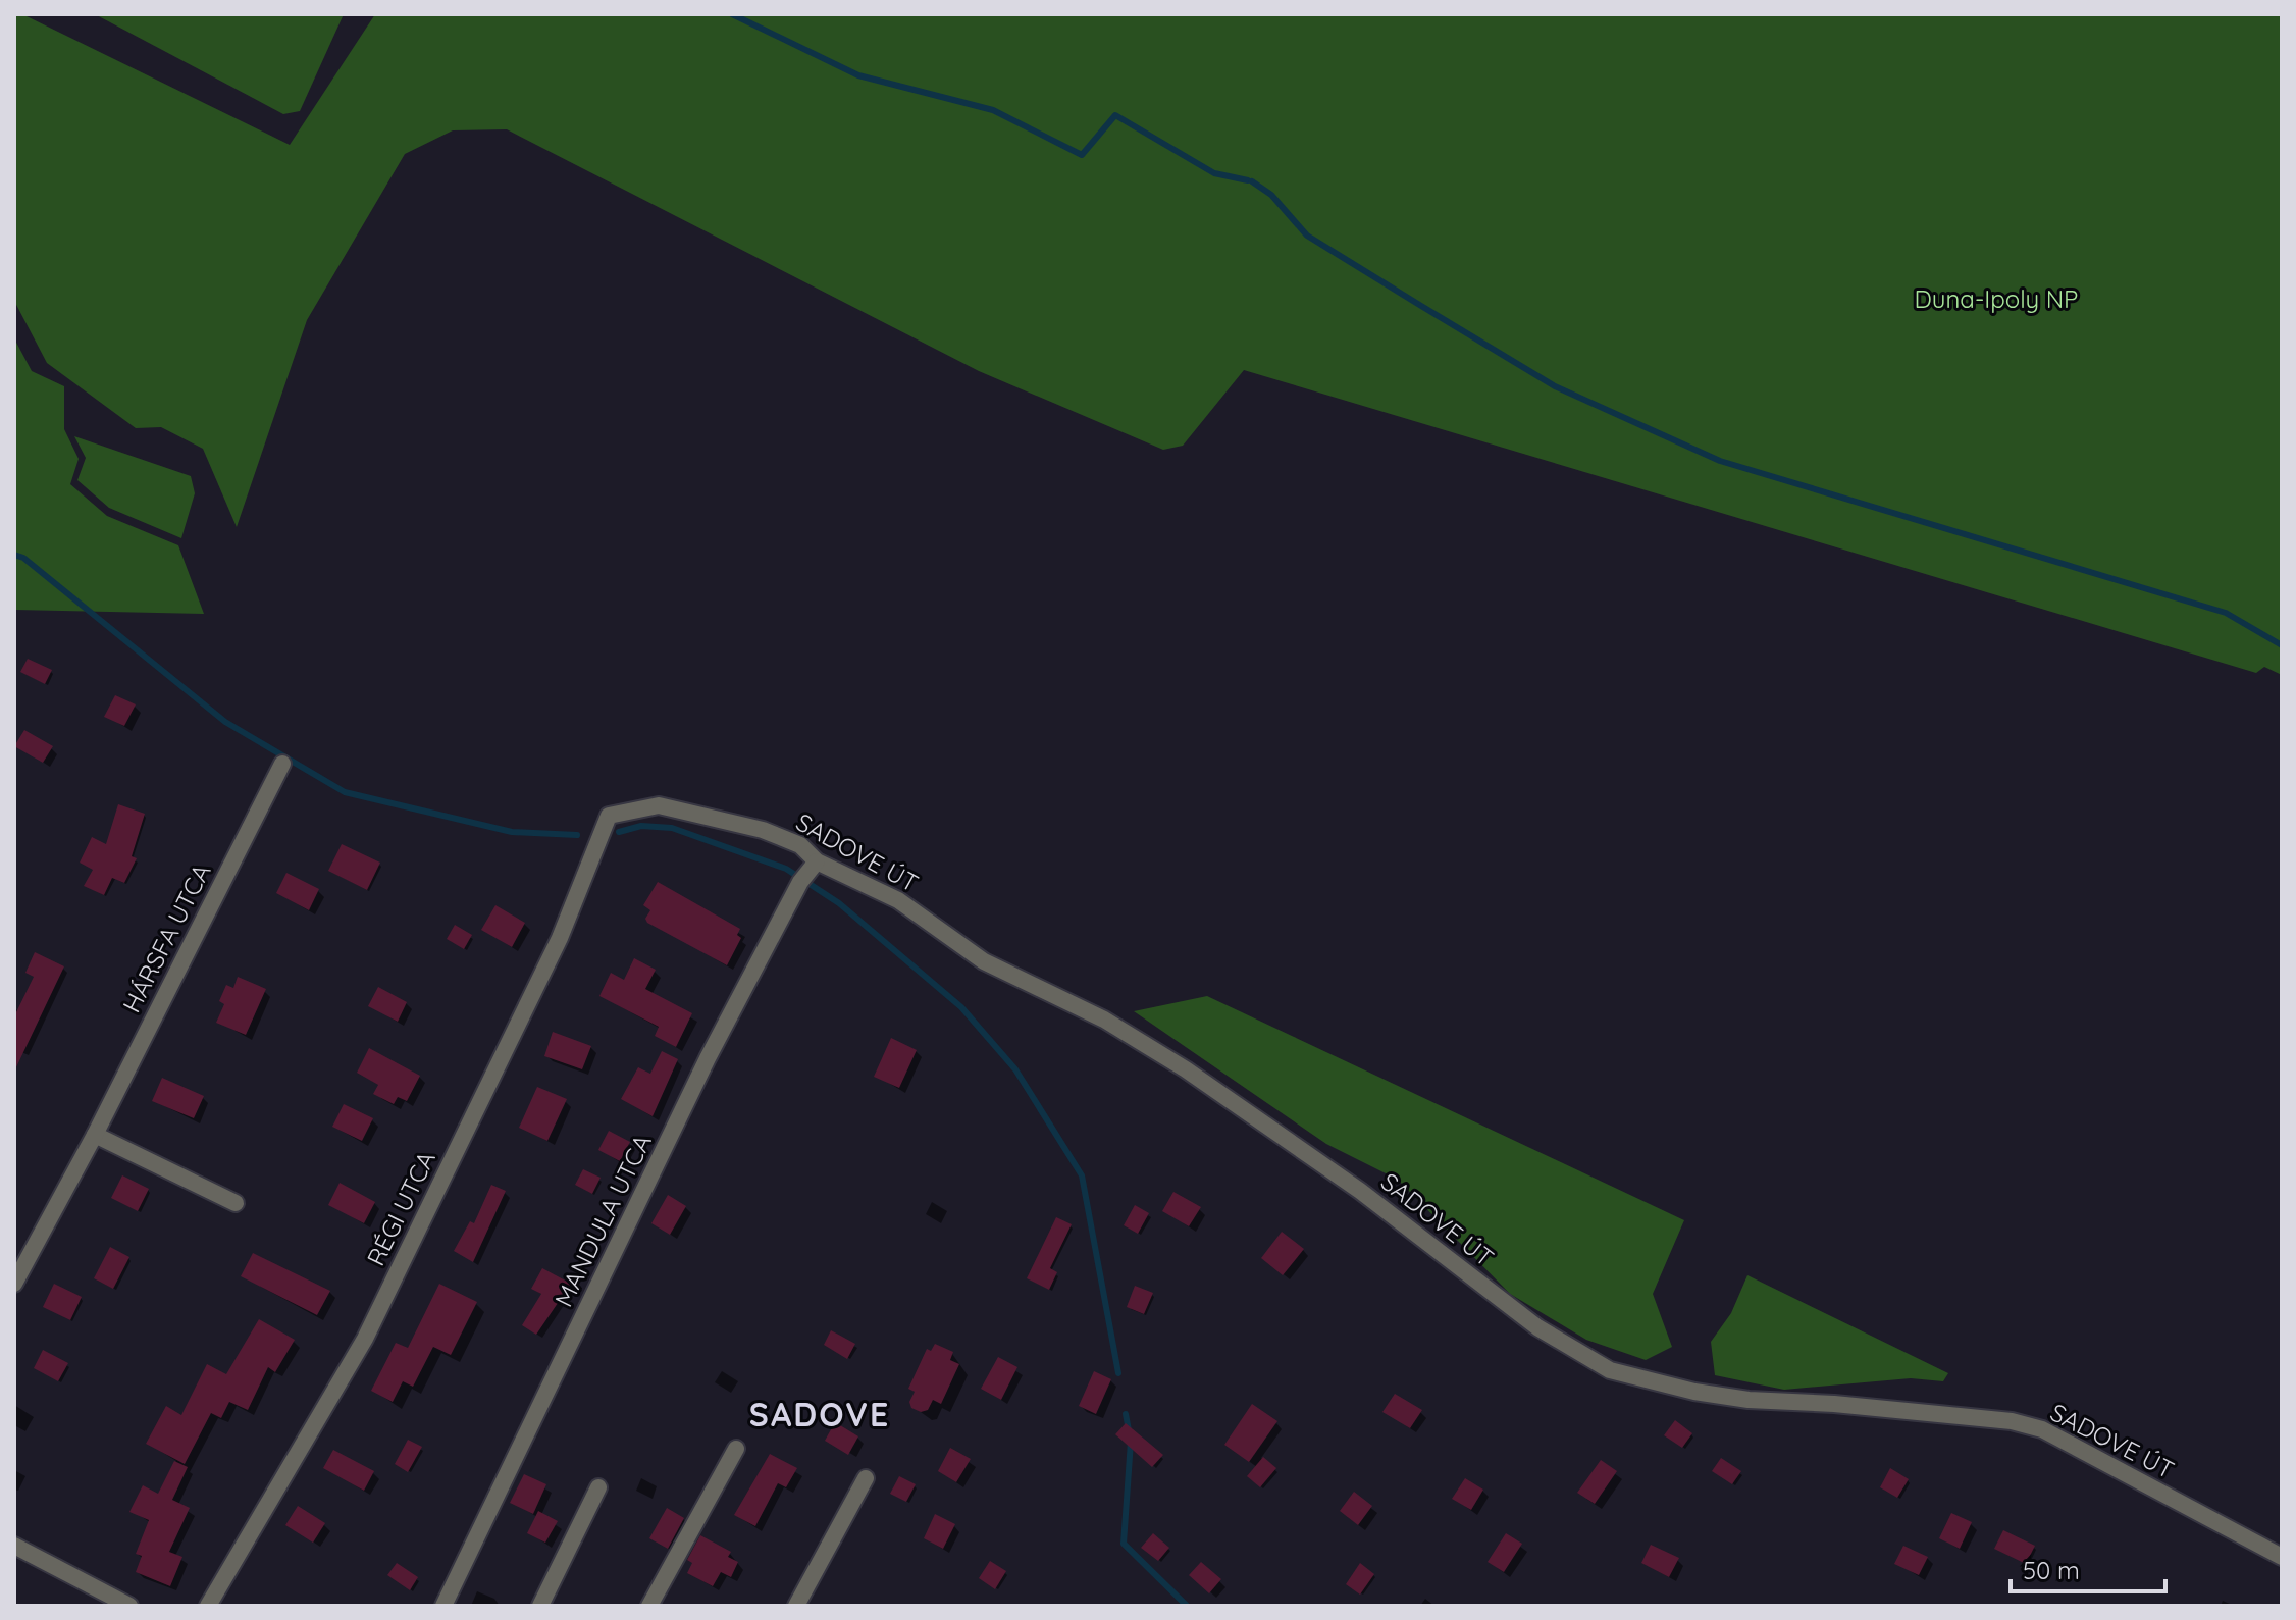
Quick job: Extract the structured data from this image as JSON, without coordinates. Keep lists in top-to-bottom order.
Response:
{
  "streets": {
    "street": [
      "SADOVE ÚT",
      "HÁRSFA UTCA",
      "RÉGI UTCA",
      "MANDULA UTCA"
    ]
  },
  "crossings": [
    ["SADOVE ÚT", "RÉGI UTCA"],
    ["SADOVE ÚT", "MANDULA UTCA"]
  ],
  "districts": ["SADOVE"],
  "parks": ["Duna-Ipoly NP"],
  "scale_bar": "50 m"
}
